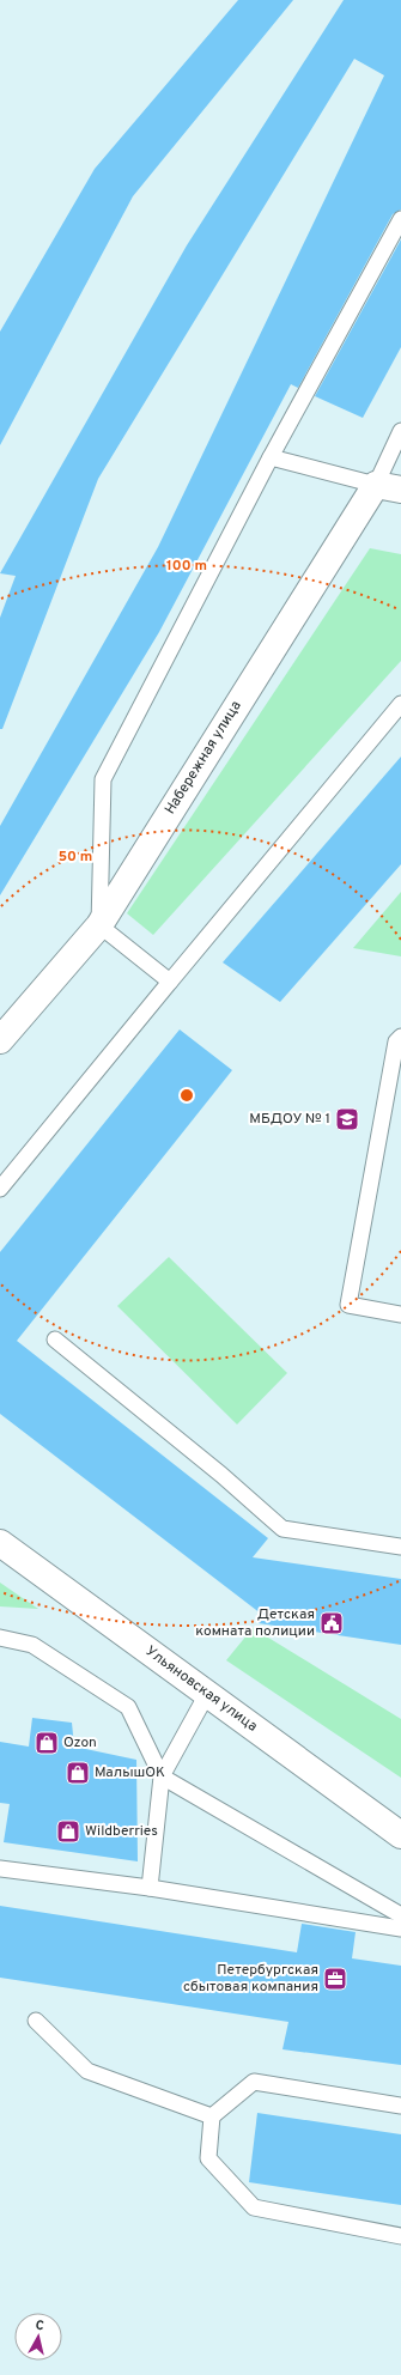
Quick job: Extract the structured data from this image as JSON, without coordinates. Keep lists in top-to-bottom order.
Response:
{
  "streets": {
    "street": ["Набережная улица", "Ульяновская улица"]
  },
  "places": {
    "school or university": ["МБДОУ № 1"],
    "public building": ["Детская комната полиции"],
    "shop": ["Ozon", "МалышОК", "Wildberries"],
    "office": ["Петербургская сбытовая компания"]
  },
  "north": "top",
  "rings": ["100 m", "50 m"]
}
